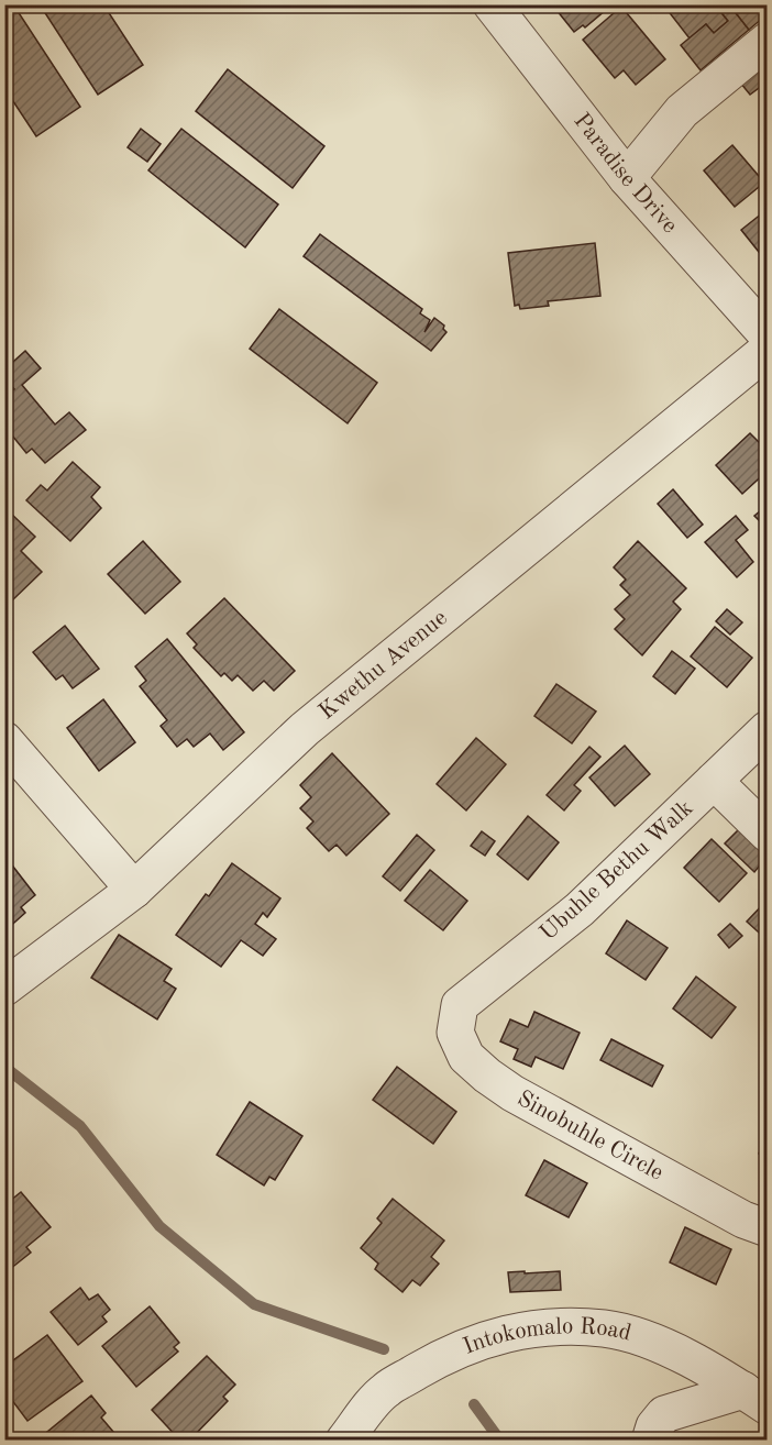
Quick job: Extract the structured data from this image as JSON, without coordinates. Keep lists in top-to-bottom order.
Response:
{
  "streets": {
    "street": [
      "Paradise Drive",
      "Kwethu Avenue",
      "Ubuhle Bethu Walk",
      "Sinobuhle Circle",
      "Intokomalo Road"
    ]
  },
  "crossings": [
    ["Ubuhle Bethu Walk", "Sinobuhle Circle"]
  ]
}
